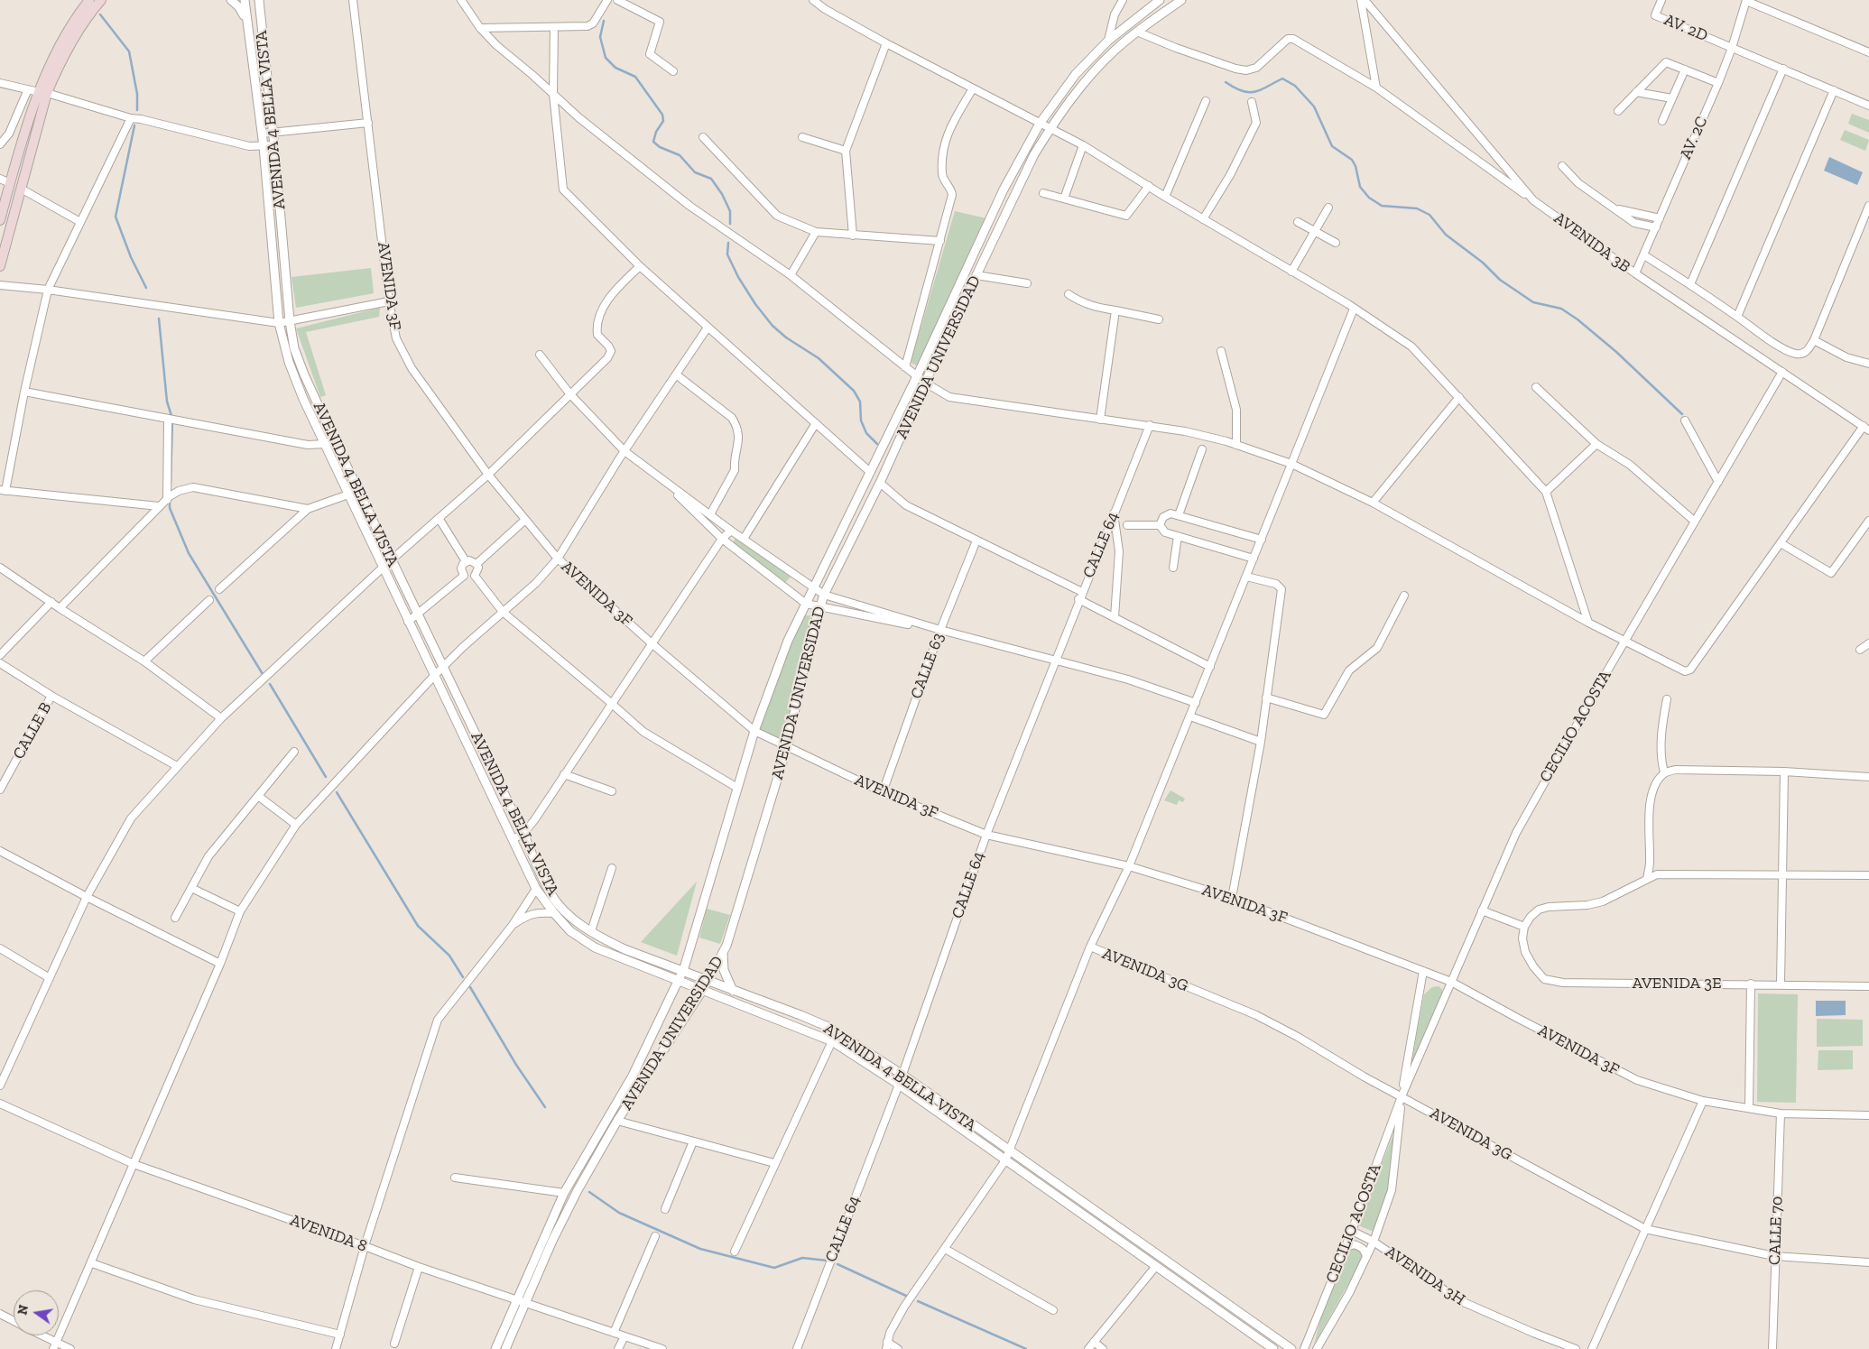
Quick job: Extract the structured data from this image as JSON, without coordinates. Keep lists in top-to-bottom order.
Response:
{
  "streets": {
    "street": [
      "AV. 2D",
      "AVENIDA 4 BELLA VISTA",
      "AV. 2C",
      "AVENIDA 3B",
      "AVENIDA 3F",
      "AVENIDA UNIVERSIDAD",
      "CALLE 64",
      "CALLE 63",
      "CECILIO ACOSTA",
      "CALLE B",
      "AVENIDA 3G",
      "AVENIDA 3E",
      "CALLE 70",
      "AVENIDA 8",
      "AVENIDA 3H"
    ]
  },
  "crossings": [
    ["AV. 2D", "AV. 2C"],
    ["AVENIDA 4 BELLA VISTA", "AVENIDA UNIVERSIDAD"],
    ["AVENIDA 4 BELLA VISTA", "CALLE 64"],
    ["AV. 2C", "AVENIDA 3B"],
    ["AVENIDA 3B", "CECILIO ACOSTA"],
    ["AVENIDA 3F", "AVENIDA UNIVERSIDAD"],
    ["AVENIDA 3F", "CALLE 64"],
    ["AVENIDA 3F", "CALLE 63"],
    ["AVENIDA 3F", "CECILIO ACOSTA"],
    ["AVENIDA 3F", "CALLE 70"],
    ["AVENIDA UNIVERSIDAD", "AVENIDA 8"],
    ["CECILIO ACOSTA", "AVENIDA 3G"],
    ["CECILIO ACOSTA", "AVENIDA 3H"],
    ["AVENIDA 3G", "CALLE 70"]
  ],
  "north": "left"
}
